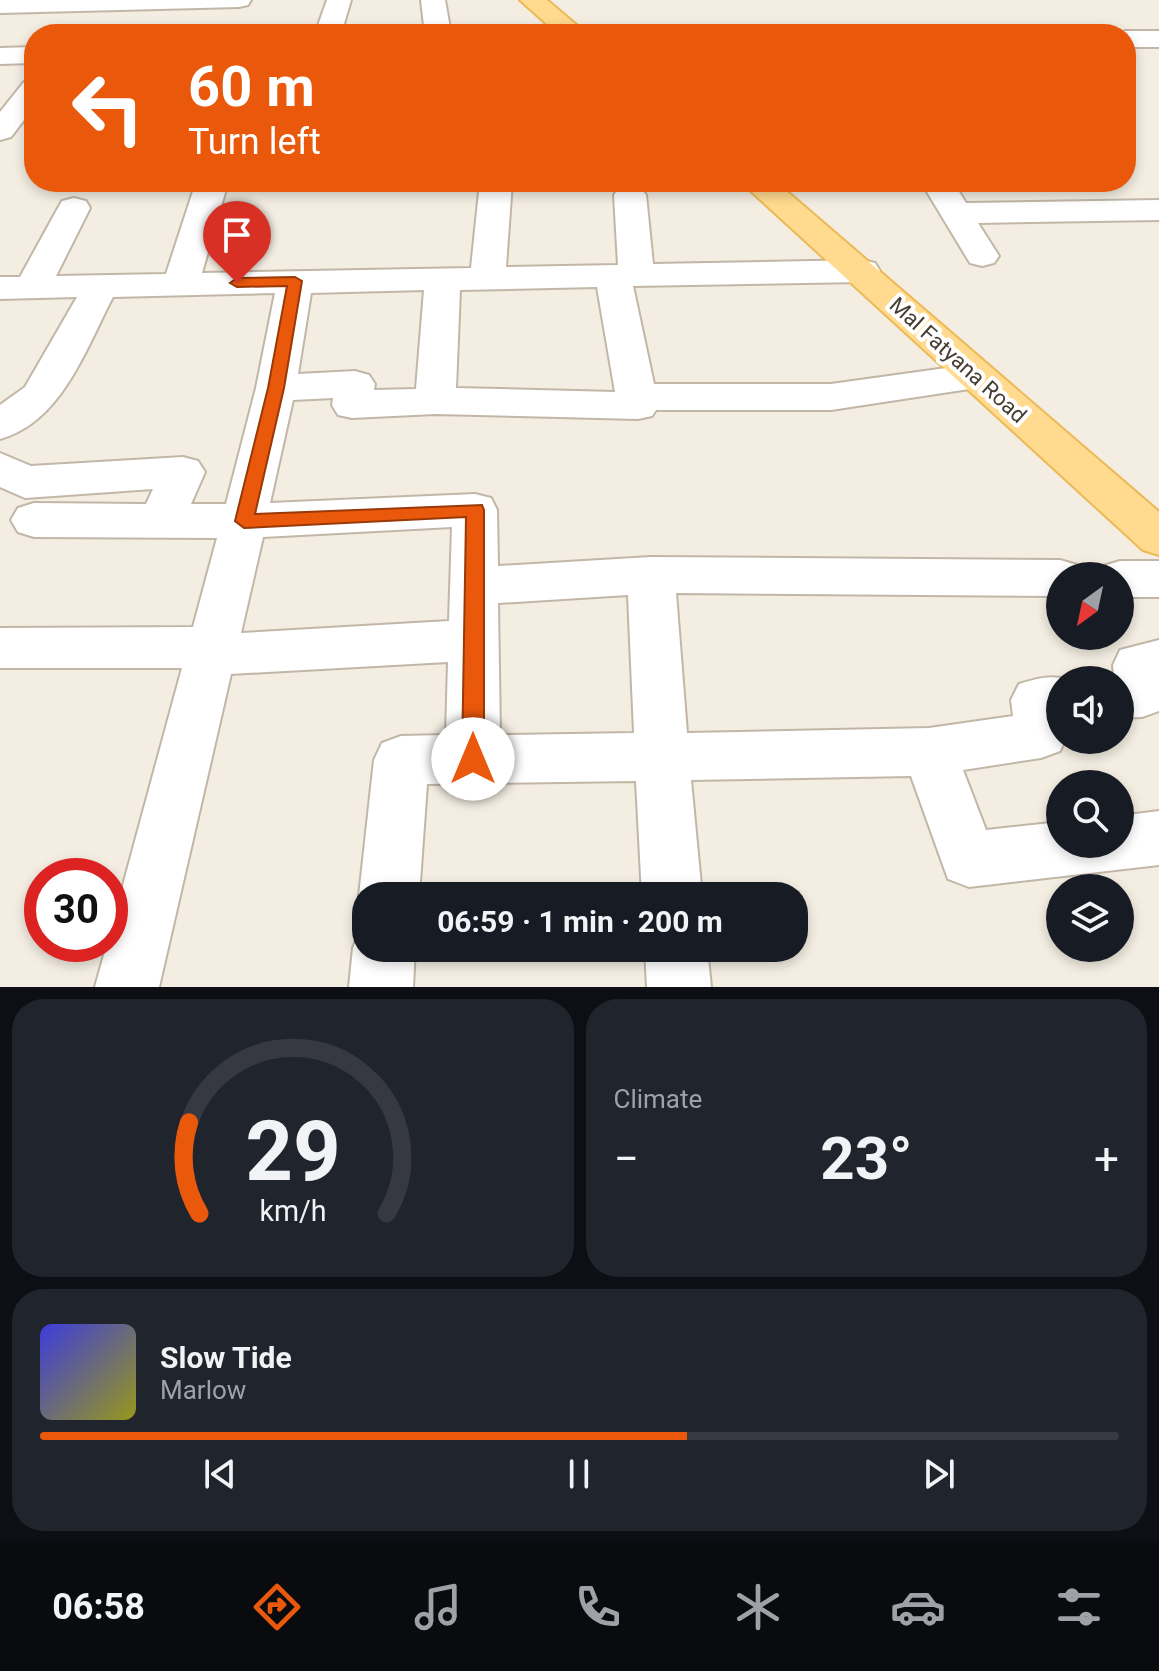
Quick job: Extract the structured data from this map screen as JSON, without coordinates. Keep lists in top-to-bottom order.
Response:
{
  "streets": {
    "main road": ["Mal Fatyana Road"]
  },
  "north": "bottom left",
  "page": {
    "turn": ["60 m", "Turn left"],
    "limit": "30",
    "trip": "06:59 · 1 min · 200 m",
    "tile": "Climate",
    "heat": ["−", "23°", "+"],
    "song": ["Slow Tide", "Marlow"],
    "tabs": "06:58",
    "gauge": ["29", "km/h"]
  }
}
